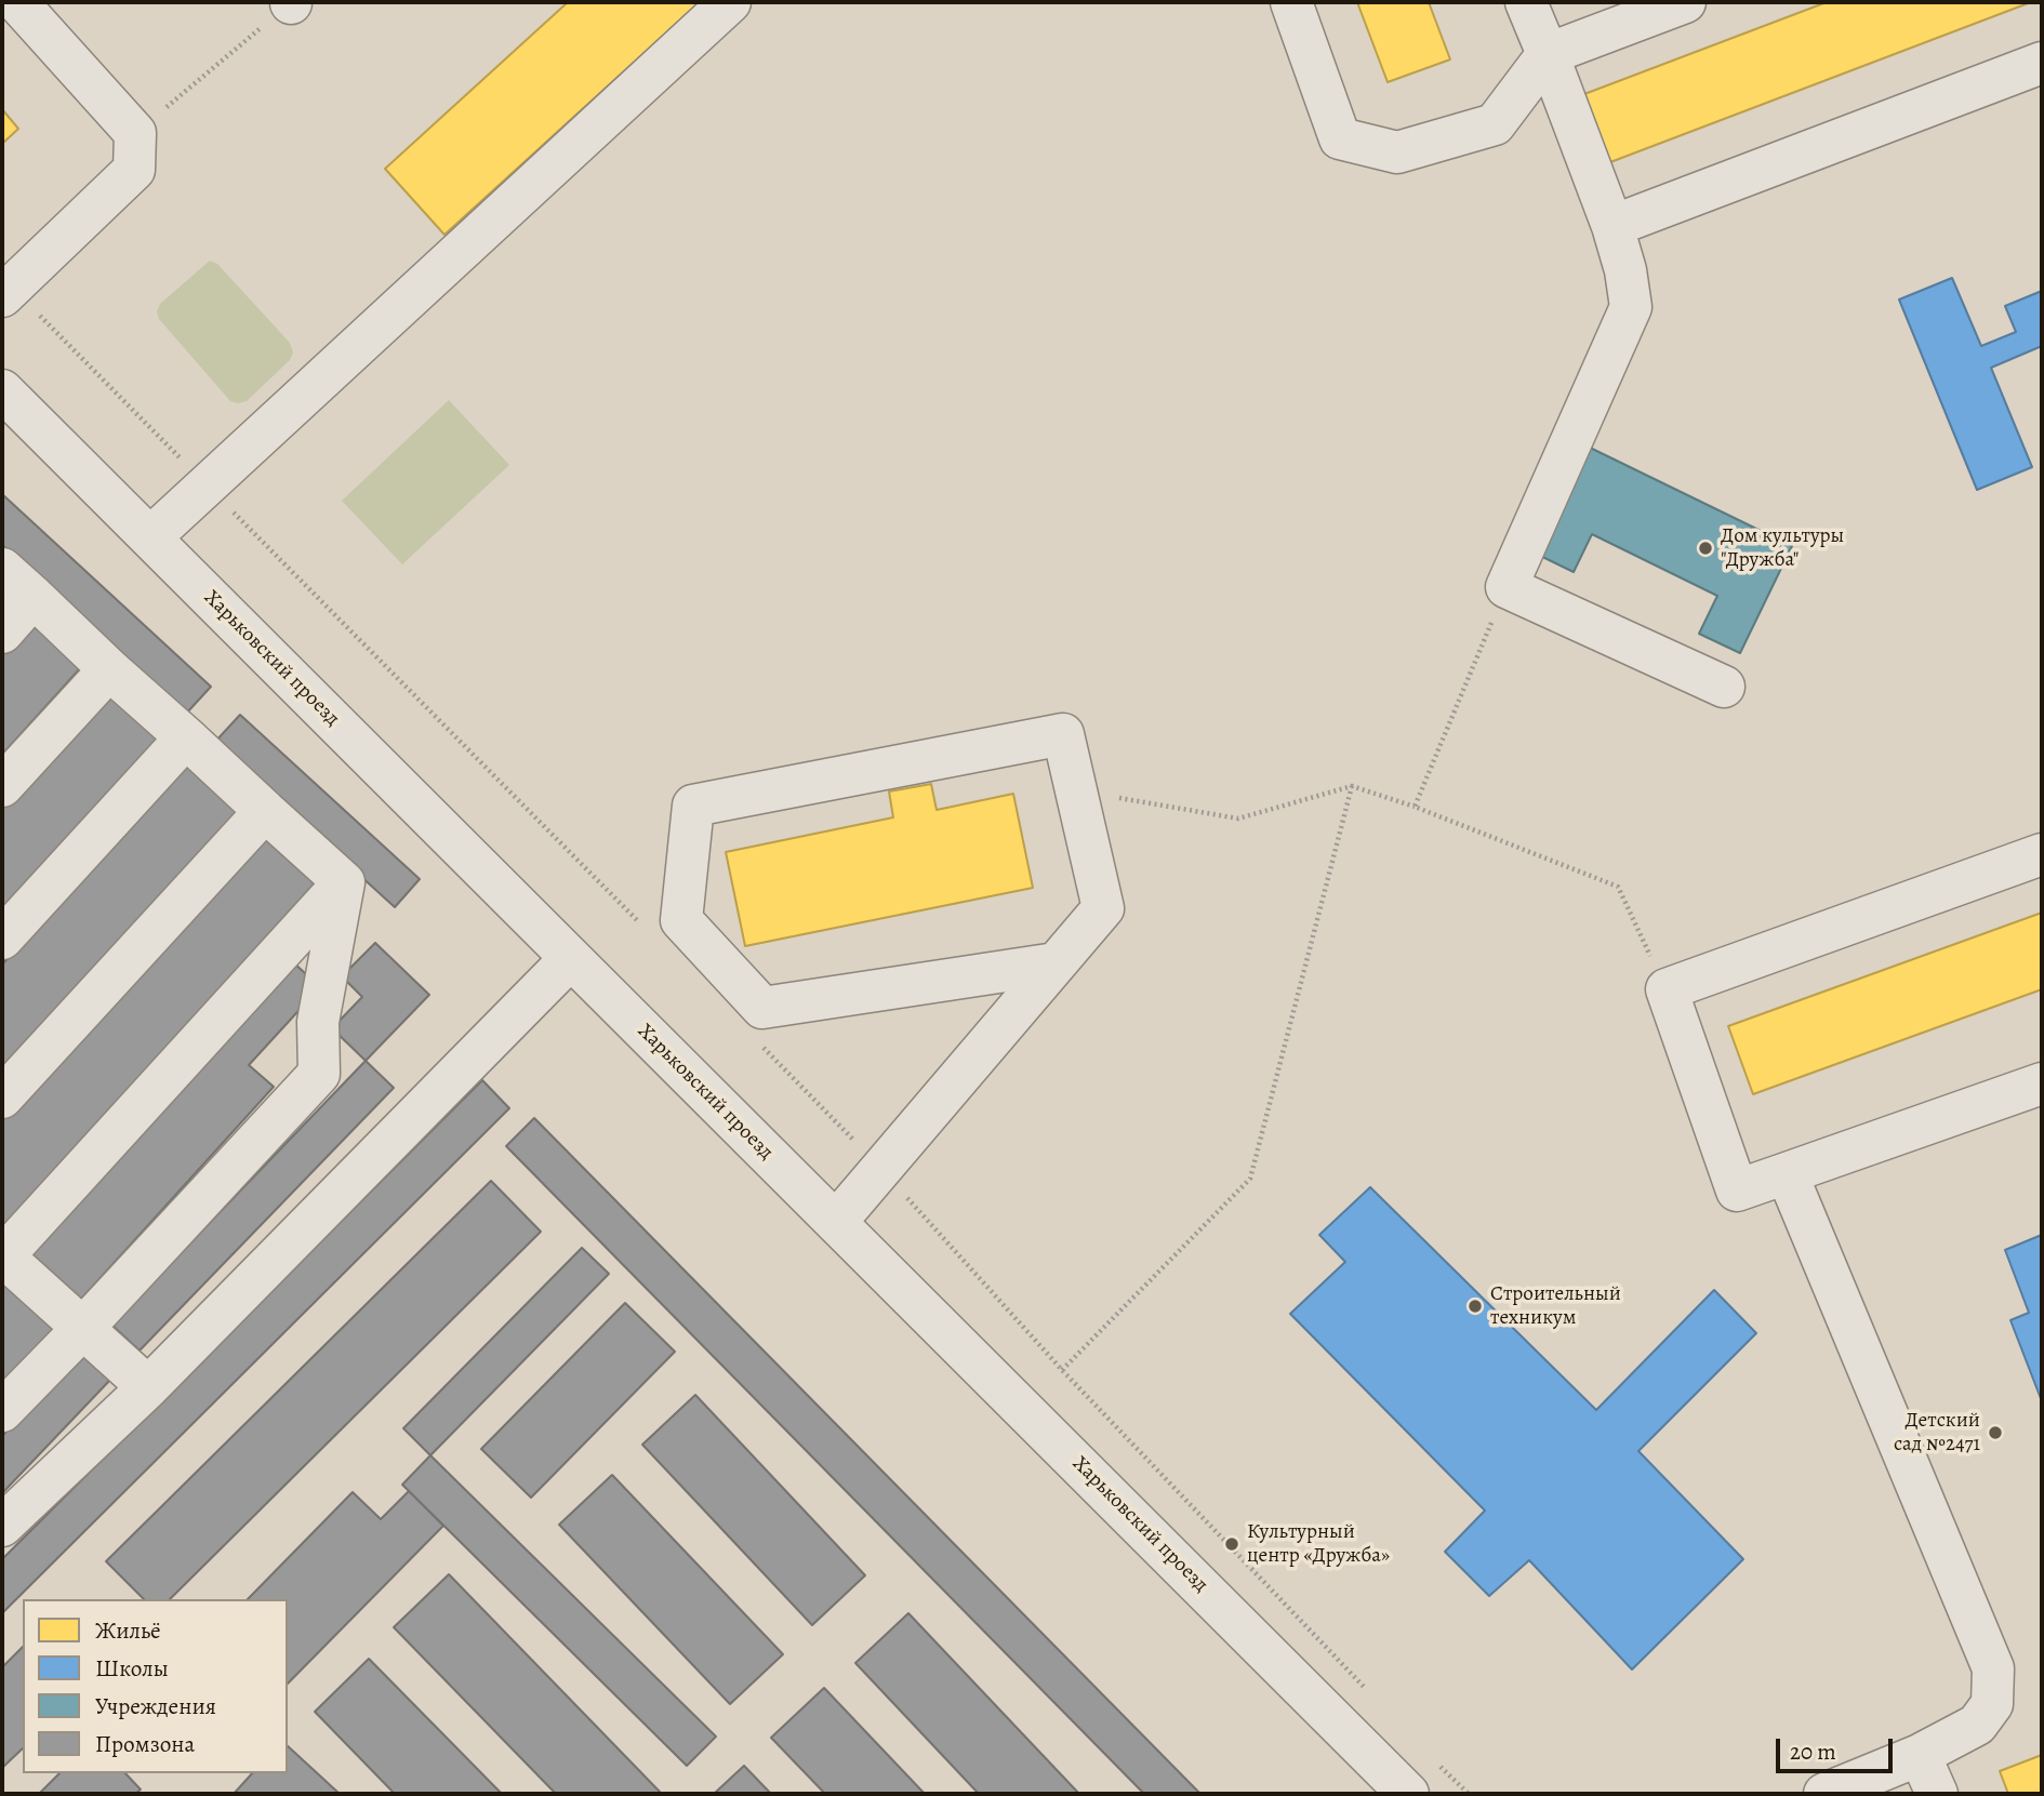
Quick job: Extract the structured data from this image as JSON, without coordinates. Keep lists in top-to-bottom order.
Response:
{
  "streets": {
    "street": ["Харьковский проезд"]
  },
  "places": [
    "Дом культуры \"Дружба\"",
    "Строительный техникум",
    "Детский сад №2471",
    "Культурный центр «Дружба»"
  ],
  "legend": [
    "Жильё",
    "Школы",
    "Учреждения",
    "Промзона"
  ],
  "scale_bar": "20 m"
}
